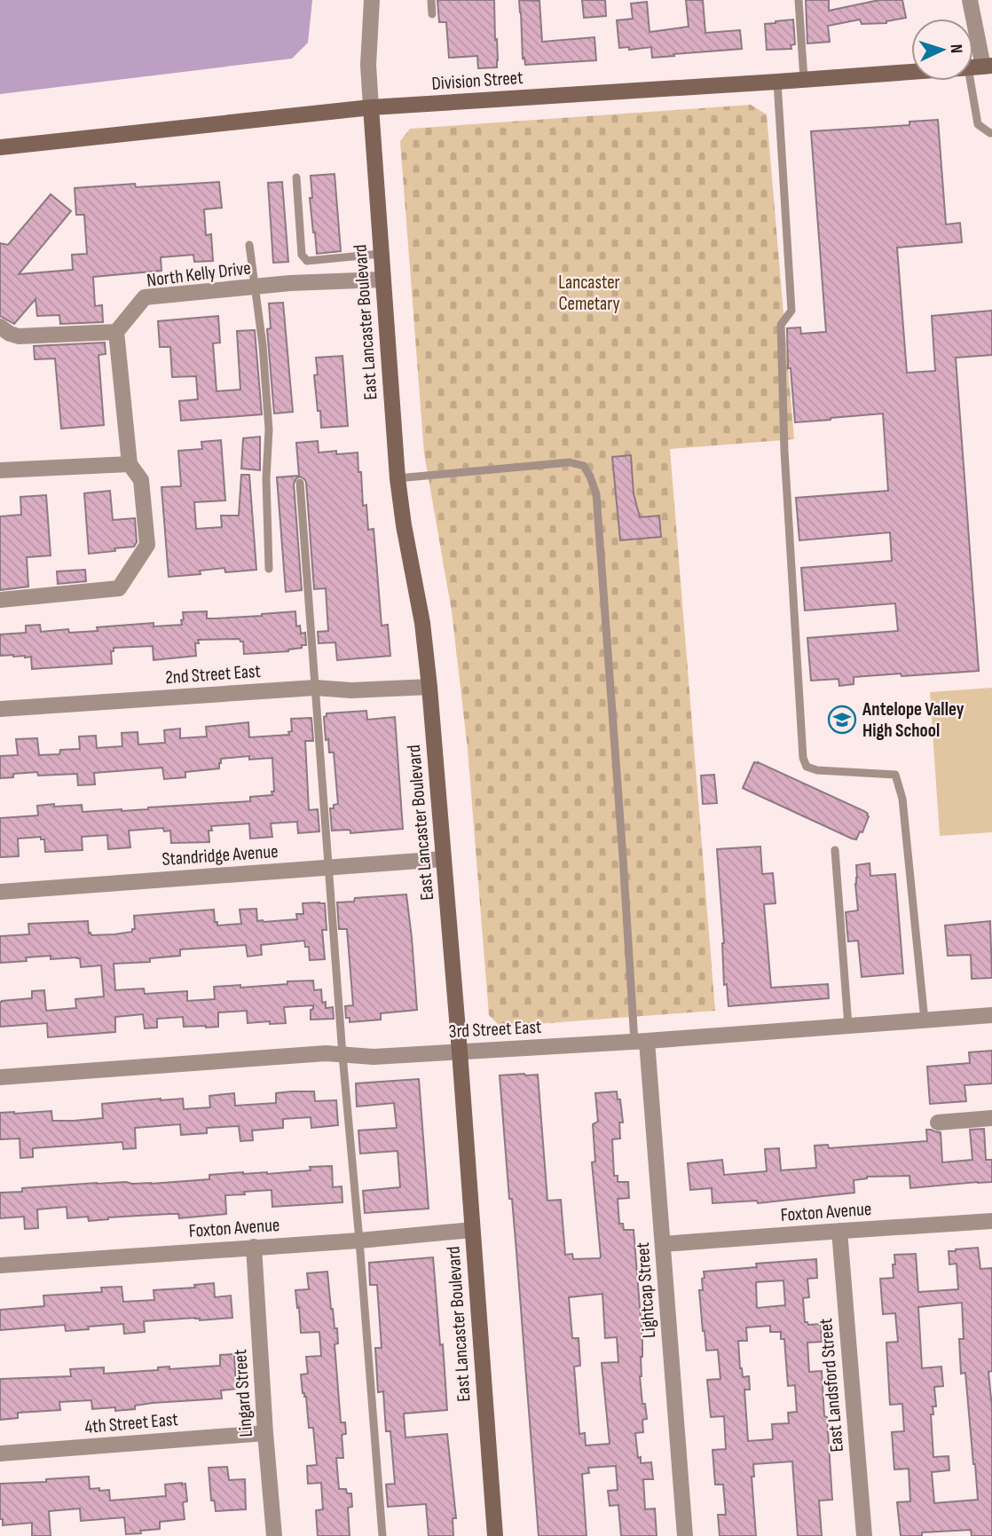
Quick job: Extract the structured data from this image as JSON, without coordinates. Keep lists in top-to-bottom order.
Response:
{
  "streets": {
    "main road": ["Division Street", "East Lancaster Boulevard"],
    "street": [
      "North Kelly Drive",
      "2nd Street East",
      "Standridge Avenue",
      "3rd Street East",
      "Foxton Avenue",
      "Lightcap Street",
      "East Landsford Street",
      "Lingard Street",
      "4th Street East"
    ]
  },
  "crossings": [
    ["Division Street", "East Lancaster Boulevard"],
    ["North Kelly Drive", "East Lancaster Boulevard"],
    ["East Lancaster Boulevard", "2nd Street East"],
    ["East Lancaster Boulevard", "Standridge Avenue"],
    ["East Lancaster Boulevard", "3rd Street East"],
    ["East Lancaster Boulevard", "Foxton Avenue"],
    ["3rd Street East", "Lightcap Street"],
    ["Foxton Avenue", "Lightcap Street"],
    ["Foxton Avenue", "East Landsford Street"],
    ["Foxton Avenue", "Lingard Street"],
    ["Lingard Street", "4th Street East"]
  ],
  "parks": ["Lancaster Cemetary"],
  "places": {
    "school or university": ["Antelope Valley High School"]
  },
  "north": "right"
}
